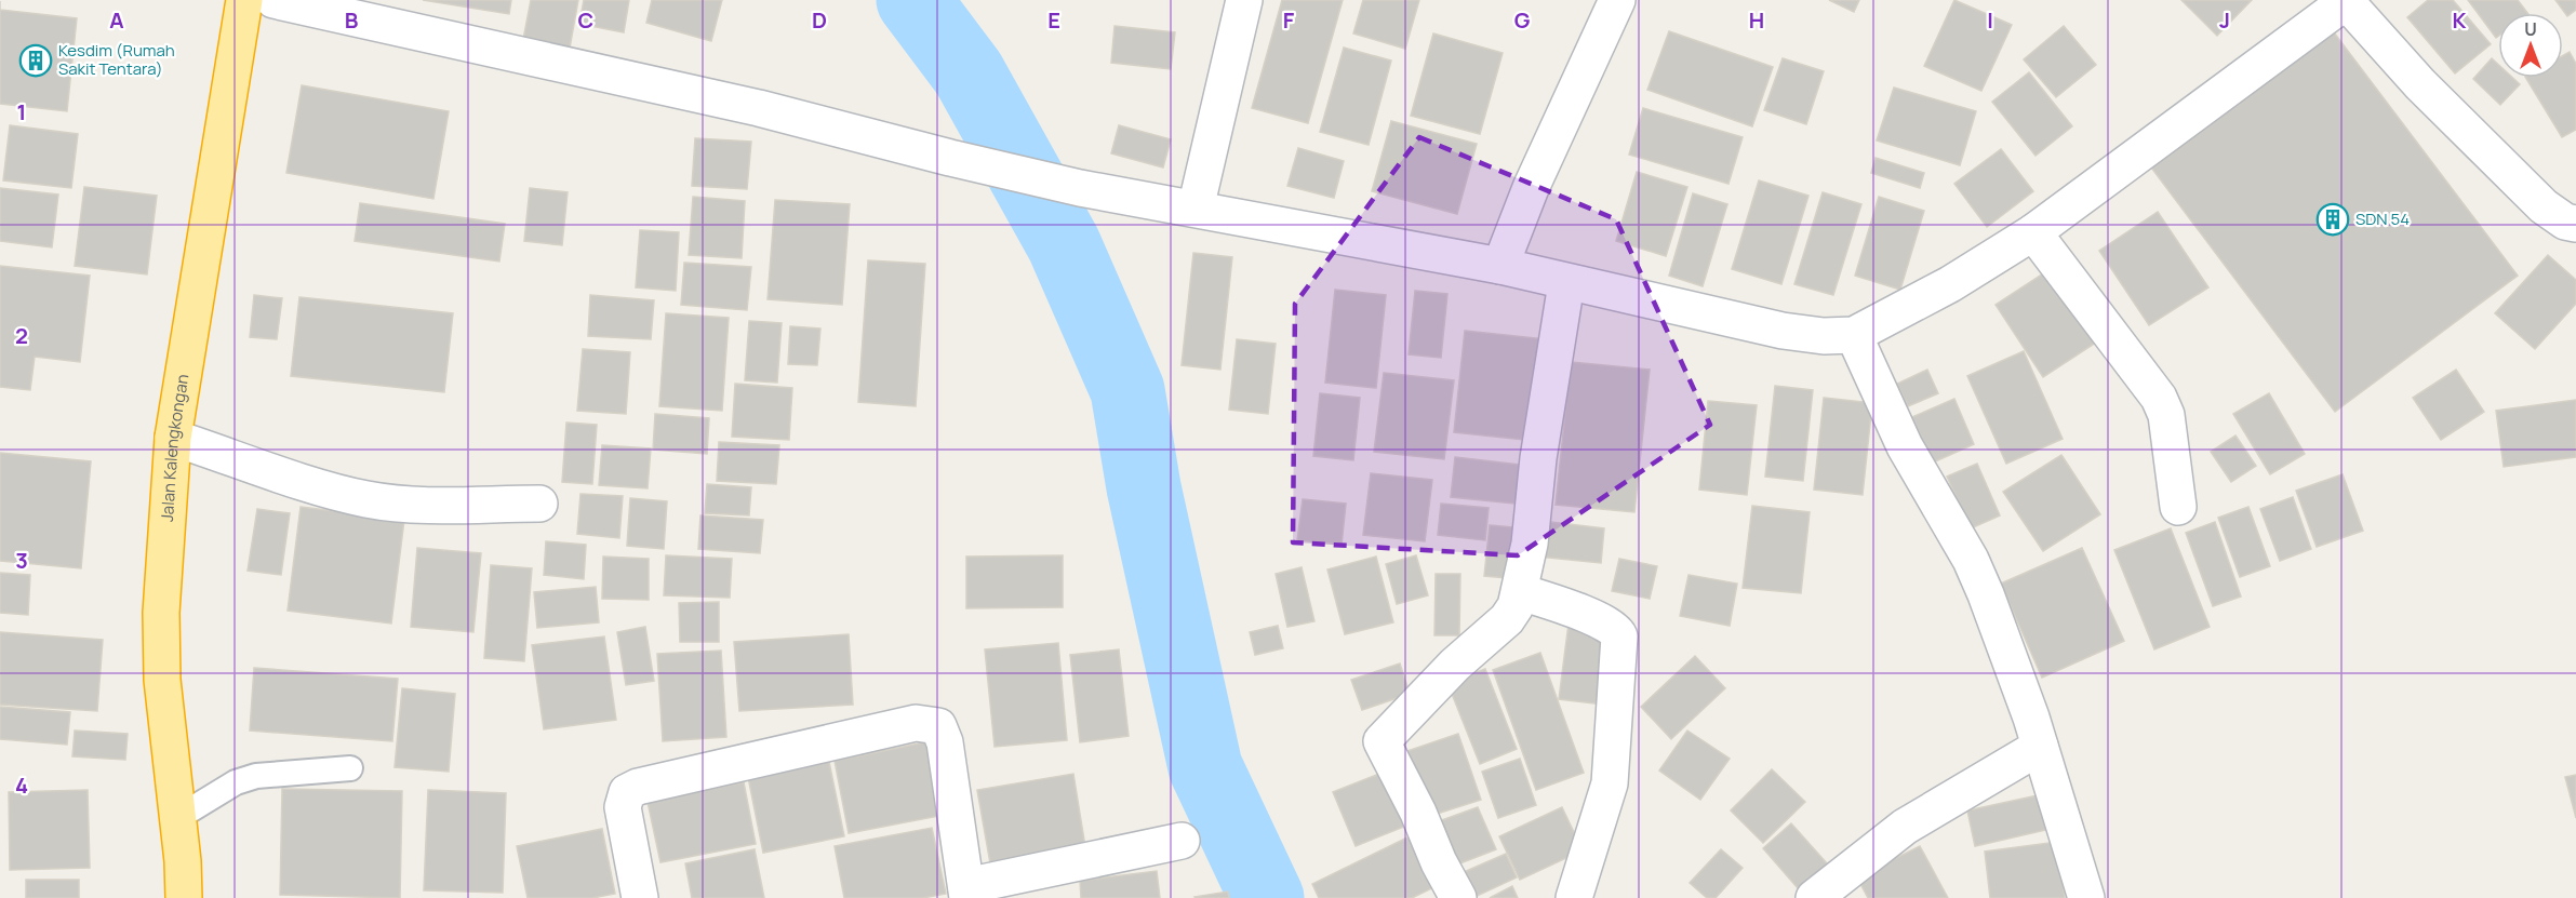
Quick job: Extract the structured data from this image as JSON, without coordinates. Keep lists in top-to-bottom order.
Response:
{
  "streets": {
    "highway": ["Jalan Kalengkongan"]
  },
  "places": {
    "building": ["Kesdim (Rumah Sakit Tentara)", "SDN 54"]
  },
  "north": "top",
  "grid": {
    "columns": [
      "A",
      "B",
      "C",
      "D",
      "E",
      "F",
      "G",
      "H",
      "I",
      "J",
      "K"
    ],
    "rows": [
      "1",
      "2",
      "3",
      "4"
    ]
  }
}
